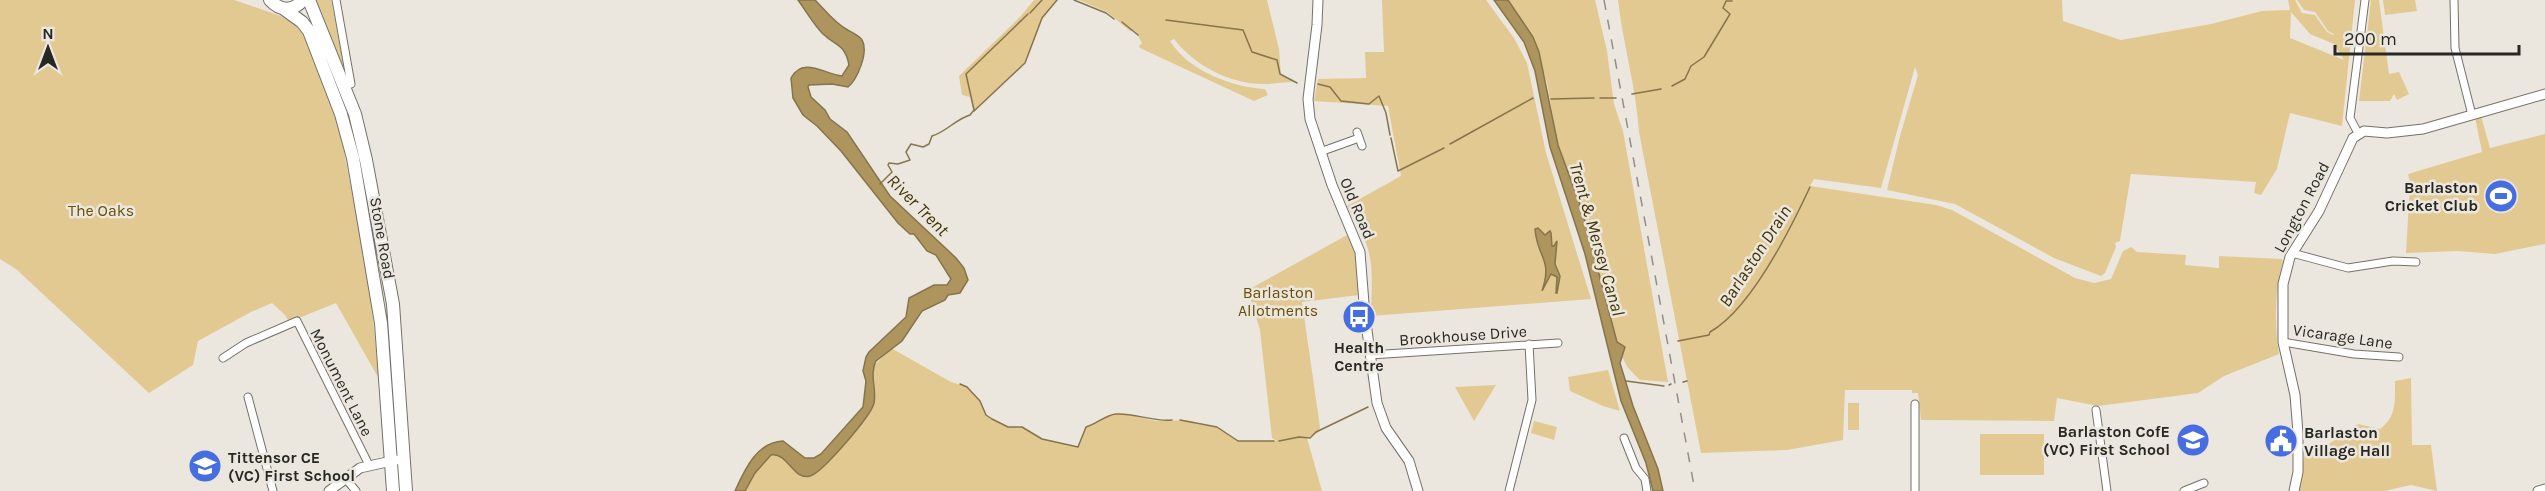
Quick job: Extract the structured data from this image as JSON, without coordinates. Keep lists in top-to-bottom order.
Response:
{
  "streets": {
    "highway": ["Stone Road"],
    "street": [
      "Longton Road",
      "Old Road",
      "Brookhouse Drive",
      "Vicarage Lane",
      "Monument Lane"
    ]
  },
  "crossings": [
    ["Longton Road", "Vicarage Lane"],
    ["Old Road", "Brookhouse Drive"]
  ],
  "water": ["River Trent", "Trent & Mersey Canal", "Barlaston Drain"],
  "parks": ["The Oaks", "Barlaston Allotments"],
  "places": {
    "sports": ["Barlaston Cricket Club"],
    "bus stop": ["Health Centre"],
    "school or university": ["Barlaston CofE (VC) First School", "Tittensor CE (VC) First School"],
    "public building": ["Barlaston Village Hall"]
  },
  "scale_bar": "200 m",
  "north": "top"
}
